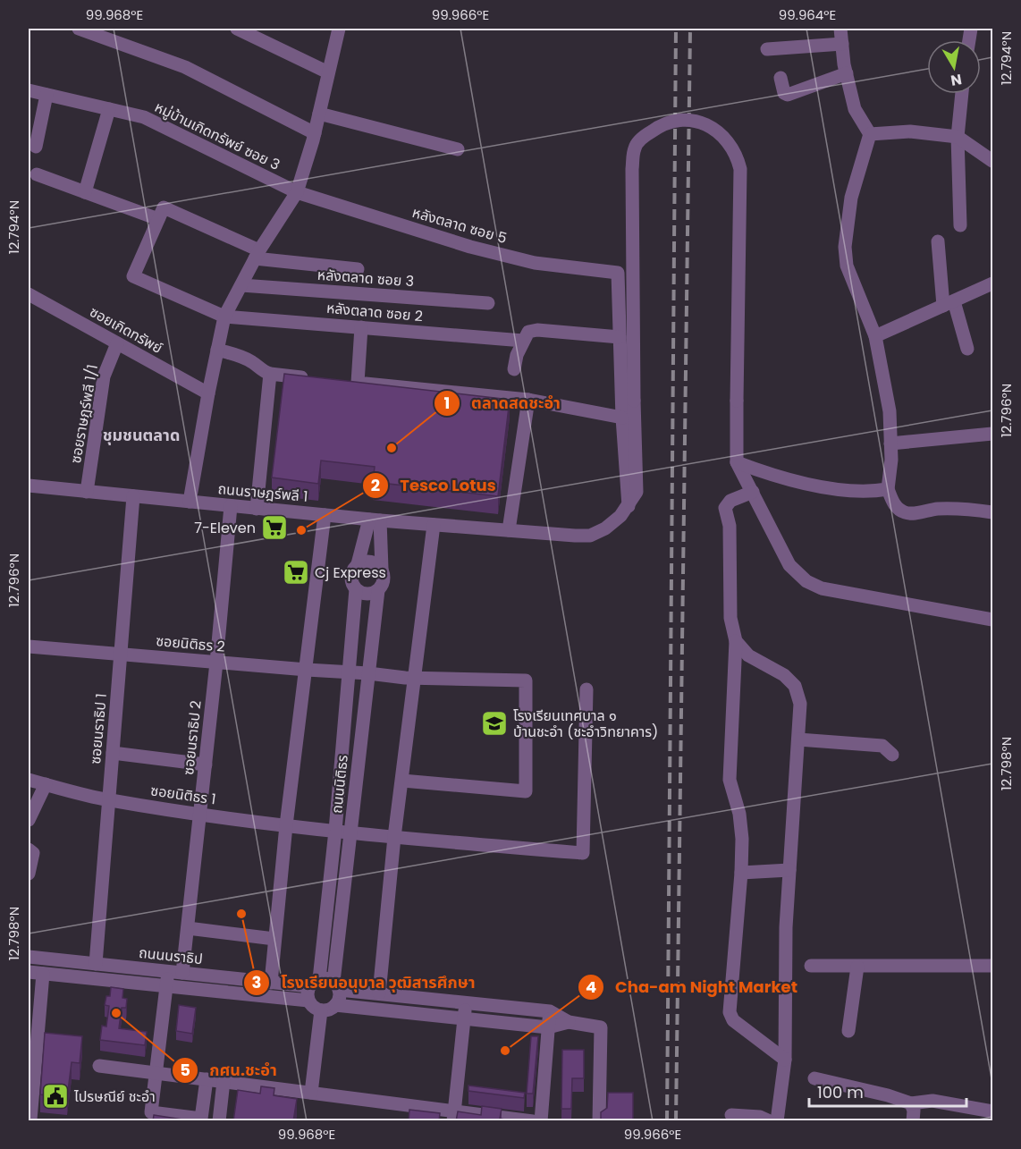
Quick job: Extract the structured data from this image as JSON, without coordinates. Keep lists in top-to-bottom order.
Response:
{
  "streets": {
    "street": [
      "หมู่บ้านเกิดทรัพย์ ซอย 3",
      "หลังตลาด ซอย 5",
      "หลังตลาด ซอย 3",
      "หลังตลาด ซอย 2",
      "ซอยเกิดทรัพย์",
      "ซอยราษฎร์พลี 1/1",
      "ถนนราษฎร์พลี 1",
      "ซอยนิติธร 2",
      "ซอยนราธิป 1",
      "ซอยนราธิป 2",
      "ถนนนิติธร",
      "ซอยนิติธร 1",
      "ถนนนราธิป"
    ]
  },
  "crossings": [
    ["หมู่บ้านเกิดทรัพย์ ซอย 3", "หลังตลาด ซอย 5"],
    ["ซอยเกิดทรัพย์", "ซอยราษฎร์พลี 1/1"],
    ["ซอยราษฎร์พลี 1/1", "ถนนราษฎร์พลี 1"],
    ["ถนนราษฎร์พลี 1", "ซอยนราธิป 1"],
    ["ถนนราษฎร์พลี 1", "ซอยนราธิป 2"],
    ["ซอยนิติธร 2", "ซอยนราธิป 1"],
    ["ซอยนิติธร 2", "ซอยนราธิป 2"],
    ["ซอยนิติธร 2", "ถนนนิติธร"],
    ["ซอยนราธิป 1", "ซอยนิติธร 1"],
    ["ซอยนราธิป 1", "ถนนนราธิป"],
    ["ซอยนราธิป 2", "ซอยนิติธร 1"],
    ["ซอยนราธิป 2", "ถนนนราธิป"],
    ["ถนนนิติธร", "ซอยนิติธร 1"],
    ["ถนนนิติธร", "ถนนนราธิป"]
  ],
  "districts": ["ชุมชนตลาด"],
  "places": {
    "other": [
      "ตลาดสดชะอำ",
      "Tesco Lotus",
      "โรงเรียนอนุบาล วุฒิสารศึกษา",
      "กศน.ชะอำ",
      "Cha-am Night Market"
    ],
    "supermarket": ["7-Eleven", "Cj Express"],
    "school or university": ["โรงเรียนเทศบาล ๑ บ้านชะอำ (ชะอำวิทยาคาร)"],
    "public building": ["ไปรษณีย์ ชะอำ"]
  },
  "scale_bar": "100 m",
  "north": "bottom",
  "coordinates": [
    "99.968°E",
    "99.966°E",
    "99.964°E",
    "12.794°N",
    "12.796°N",
    "12.798°N"
  ]
}
